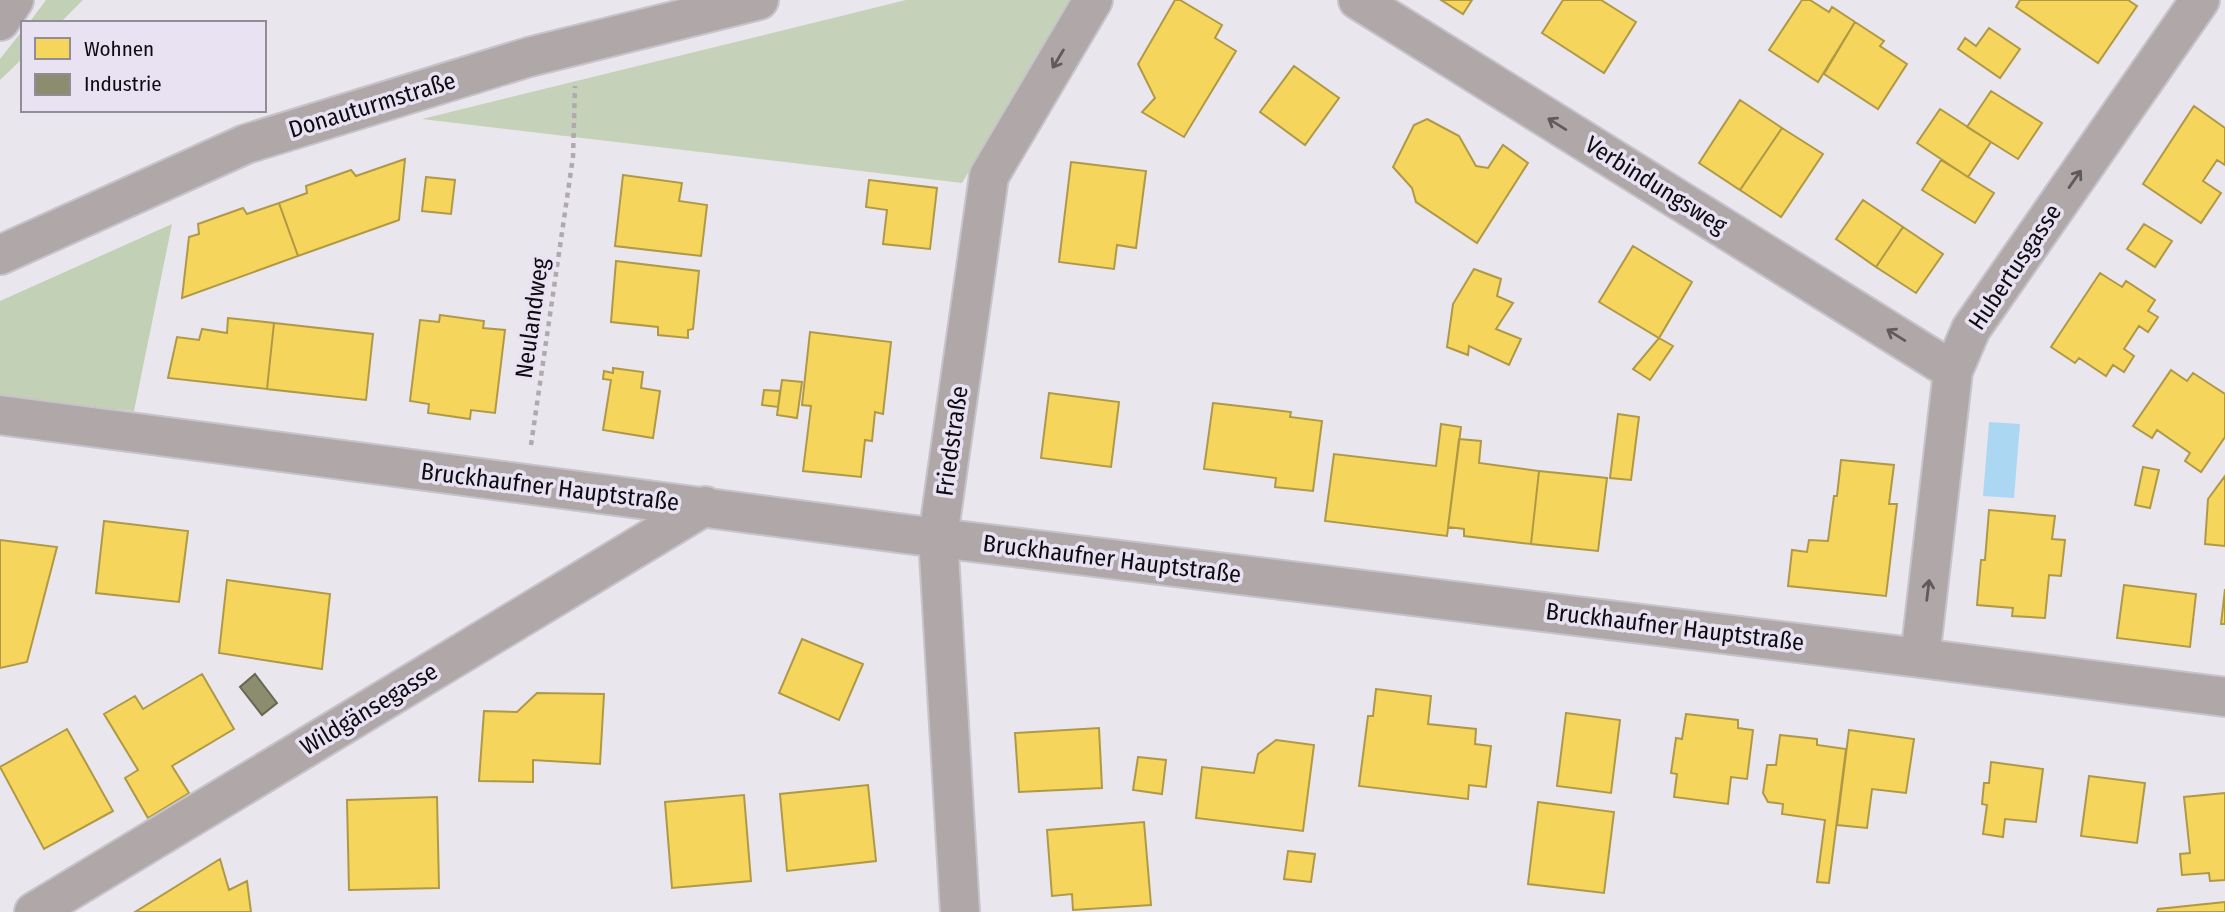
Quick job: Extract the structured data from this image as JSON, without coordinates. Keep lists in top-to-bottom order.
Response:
{
  "streets": {
    "street": [
      "Donauturmstraße",
      "Verbindungsweg",
      "Hubertusgasse",
      "Friedstraße",
      "Bruckhaufner Hauptstraße",
      "Wildgänsegasse"
    ],
    "path": ["Neulandweg"]
  },
  "crossings": [
    ["Verbindungsweg", "Hubertusgasse"],
    ["Hubertusgasse", "Bruckhaufner Hauptstraße"],
    ["Neulandweg", "Bruckhaufner Hauptstraße"],
    ["Friedstraße", "Bruckhaufner Hauptstraße"],
    ["Bruckhaufner Hauptstraße", "Wildgänsegasse"]
  ],
  "one_way": ["Verbindungsweg", "Hubertusgasse", "Friedstraße"],
  "legend": ["Wohnen", "Industrie"]
}
